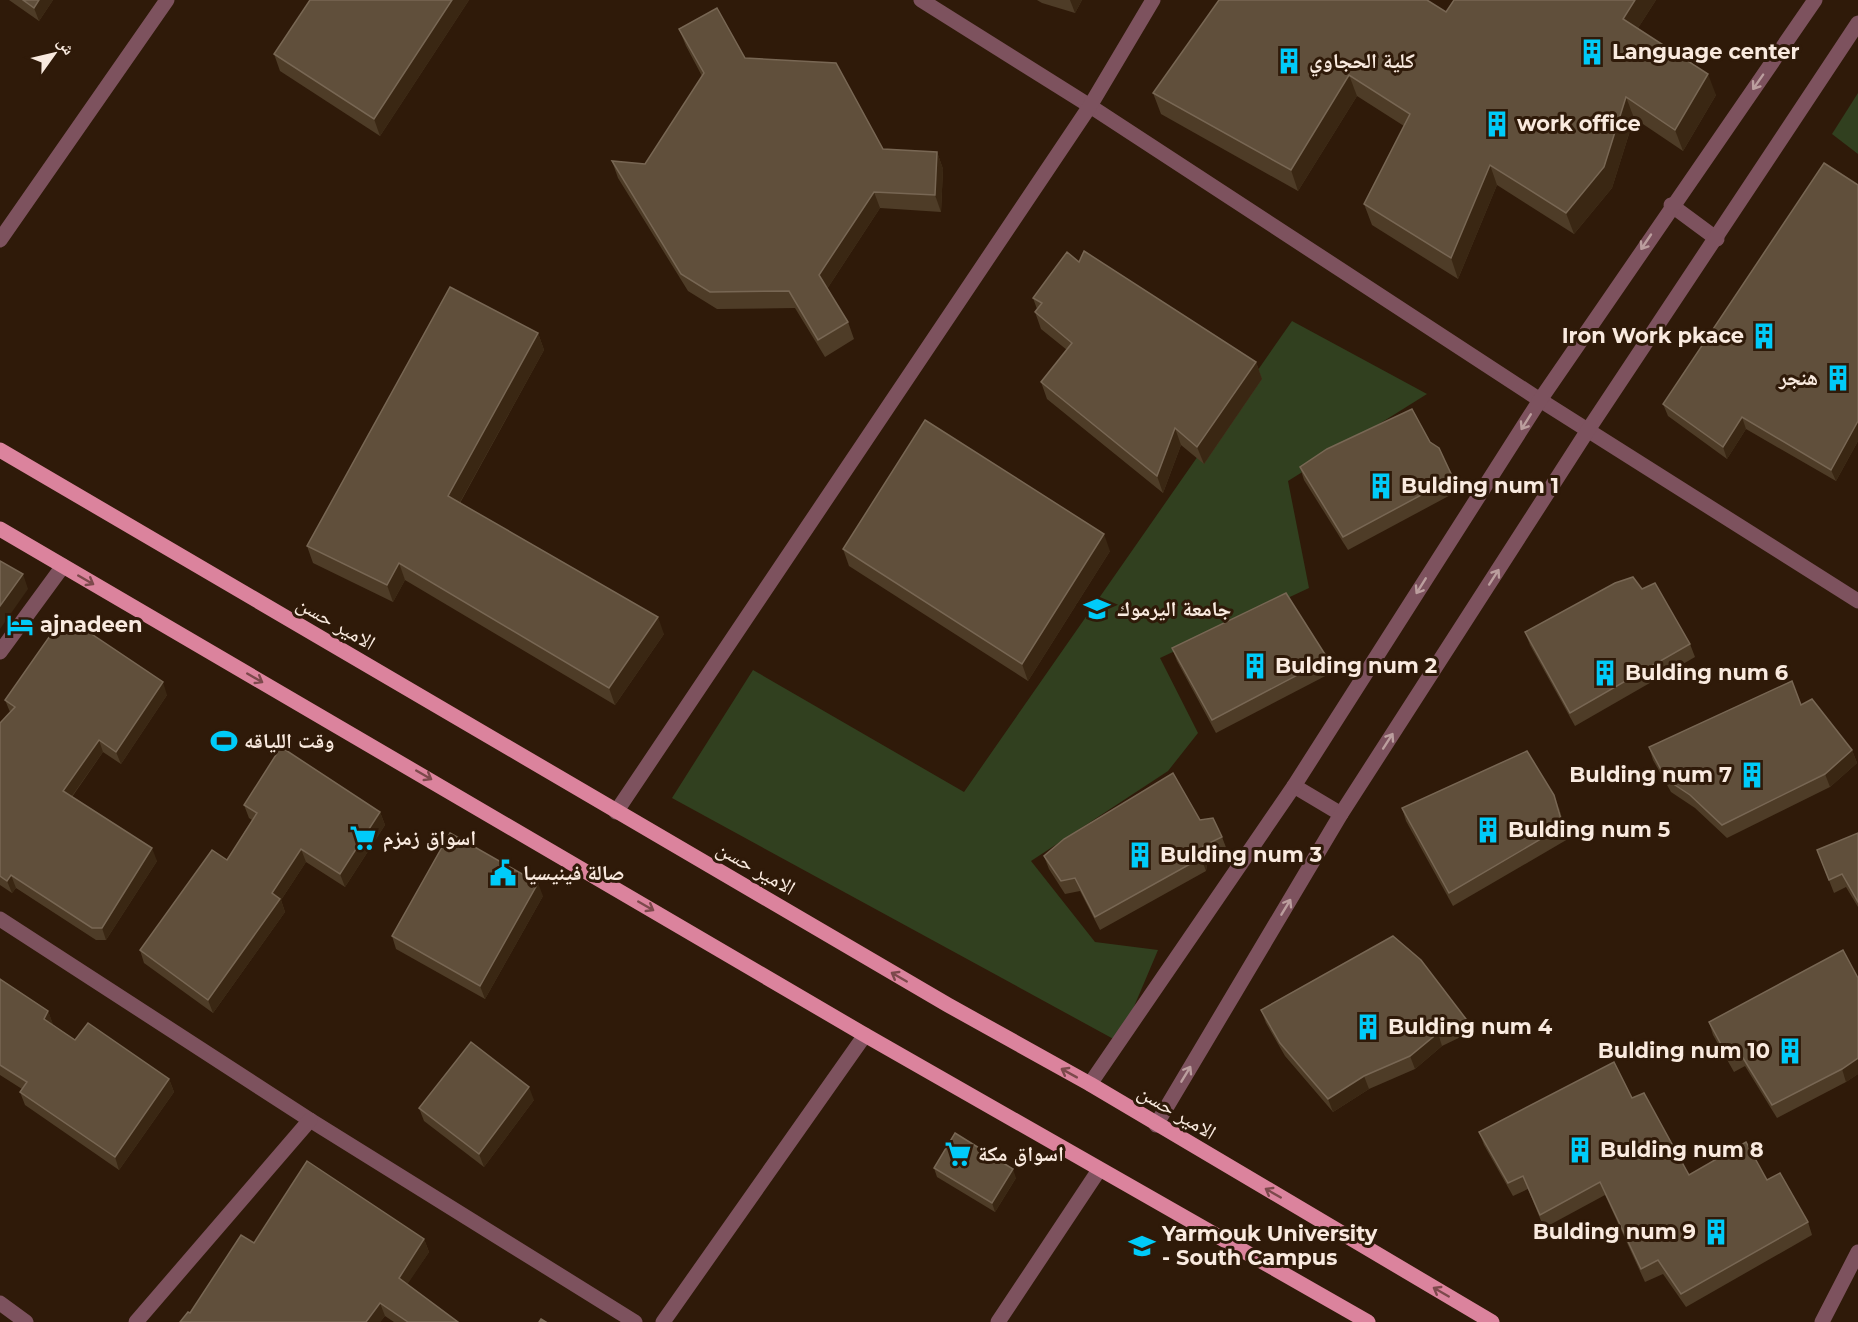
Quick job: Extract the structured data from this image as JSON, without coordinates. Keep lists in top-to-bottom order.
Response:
{
  "streets": {
    "main road": ["الامير حسن"]
  },
  "places": {
    "building": [
      "Language center",
      "كلية الحجاوي",
      "work office",
      "Iron Work pkace",
      "هنجر",
      "Bulding num 1",
      "Bulding num 2",
      "Bulding num 6",
      "Bulding num 7",
      "Bulding num 5",
      "Bulding num 3",
      "Bulding num 4",
      "Bulding num 10",
      "Bulding num 8",
      "Bulding num 9"
    ],
    "school or university": ["جامعة اليرموك", "Yarmouk University - South Campus"],
    "hotel": ["ajnadeen"],
    "sports": ["وقت اللياقه"],
    "supermarket": ["اسواق زمزم", "اسواق مكة"],
    "public building": ["صالة فينيسيا"]
  },
  "north": "top right"
}
